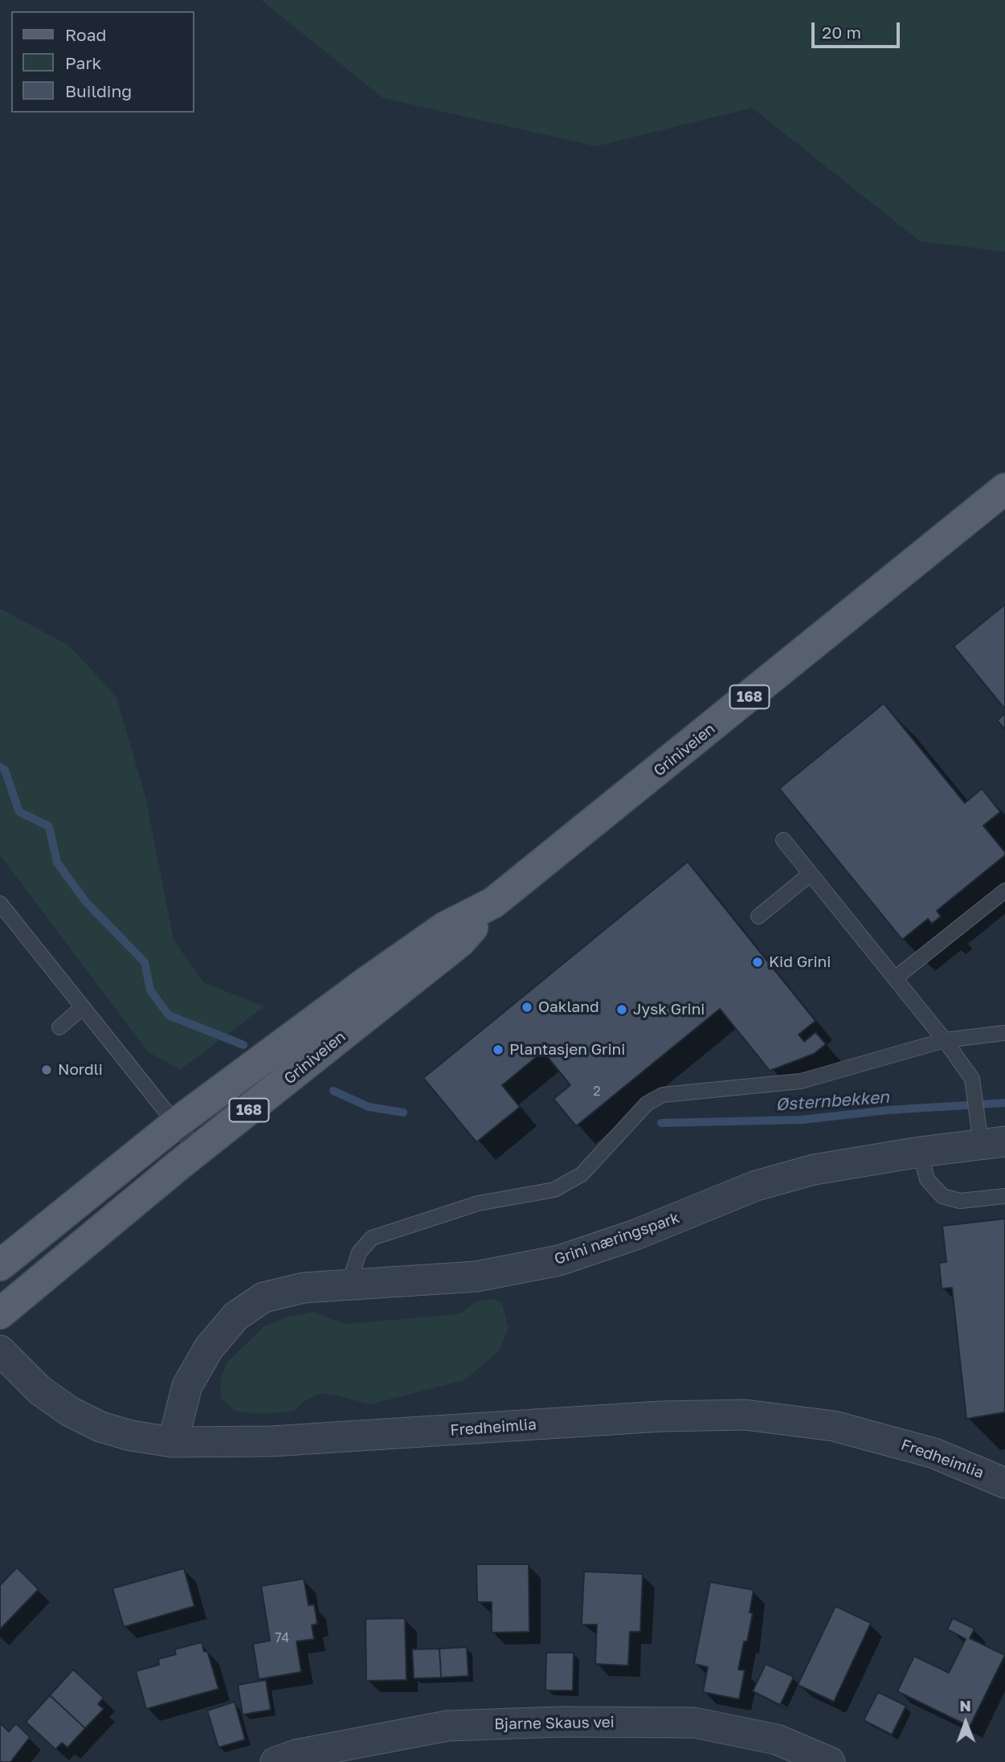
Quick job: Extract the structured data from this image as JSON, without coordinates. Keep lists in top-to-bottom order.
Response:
{
  "streets": {
    "main road": ["168", "Griniveien"],
    "street": ["Grini næringspark", "Fredheimlia", "Bjarne Skaus vei"]
  },
  "crossings": [
    ["Grini næringspark", "Fredheimlia"]
  ],
  "water": ["Østernbekken"],
  "places": [
    "Kid Grini",
    "Oakland",
    "Jysk Grini",
    "Plantasjen Grini",
    "Nordli"
  ],
  "house_numbers": ["2", "74"],
  "legend": ["Road", "Park", "Building"],
  "scale_bar": "20 m",
  "north": "top"
}
